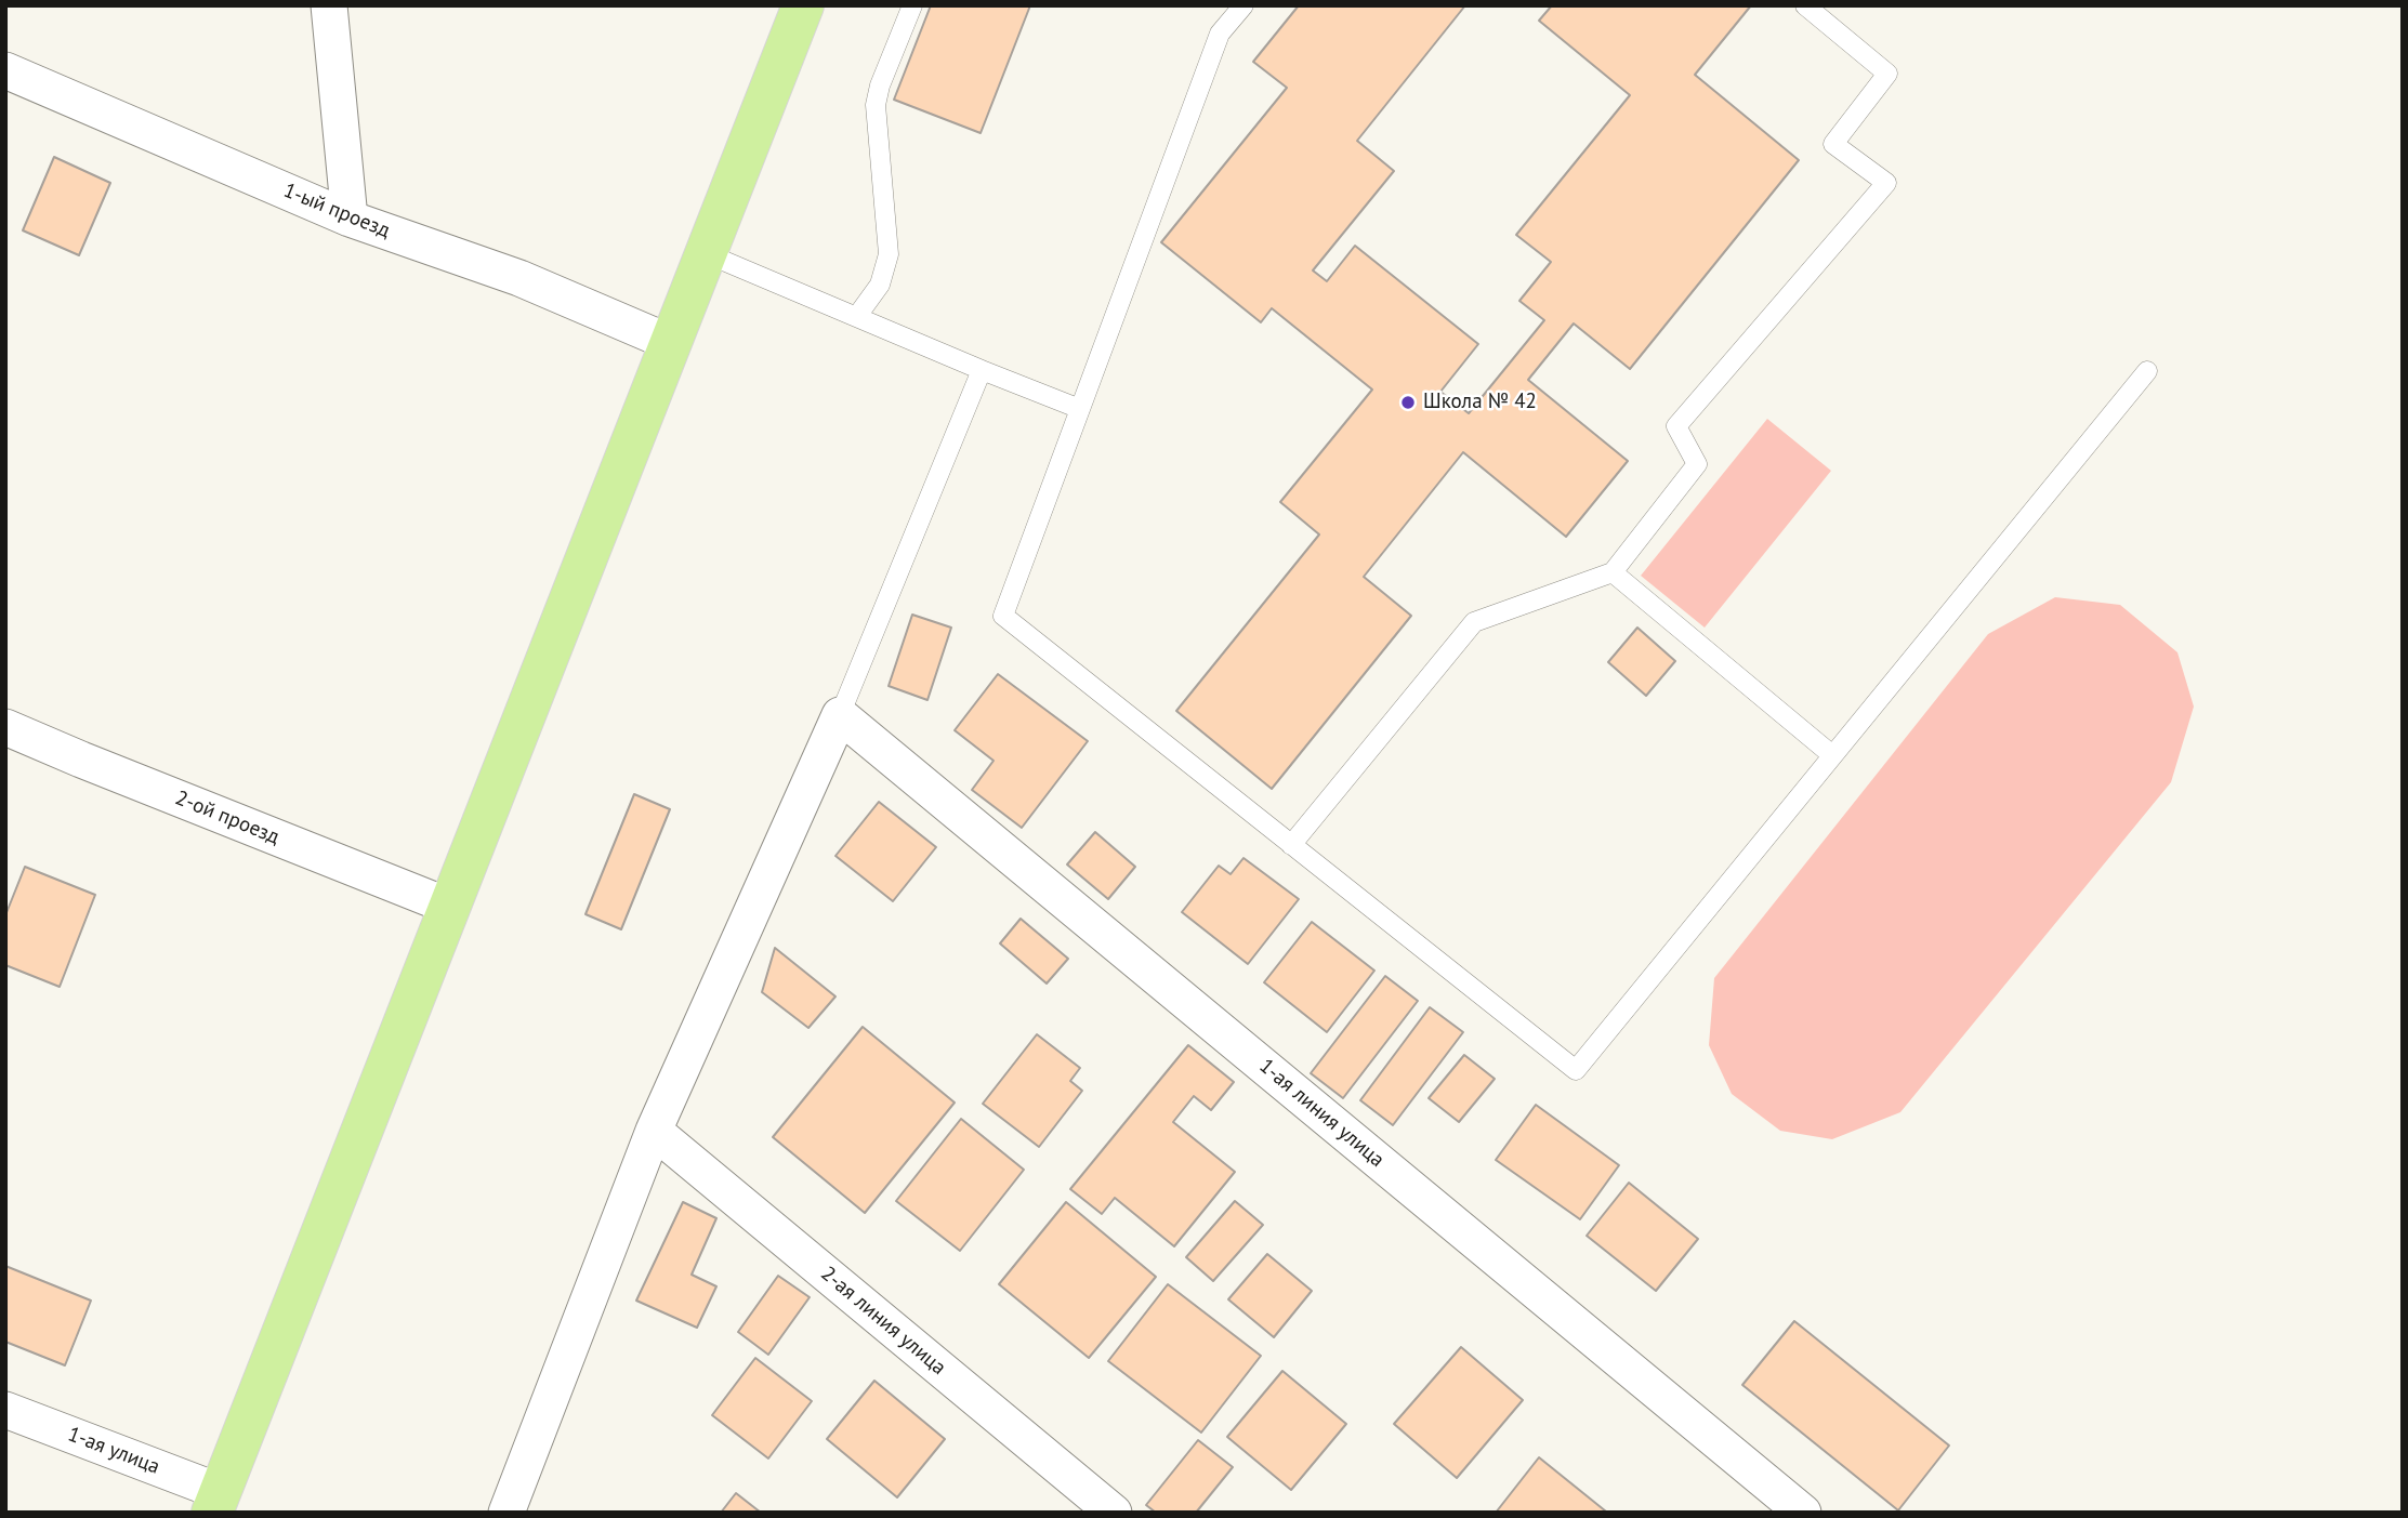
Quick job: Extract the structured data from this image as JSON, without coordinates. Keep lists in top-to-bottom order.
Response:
{
  "streets": {
    "street": [
      "1-ый проезд",
      "2-ой проезд",
      "1-ая линия улица",
      "2-ая линия улица",
      "1-ая улица"
    ]
  },
  "places": ["Школа № 42"]
}
